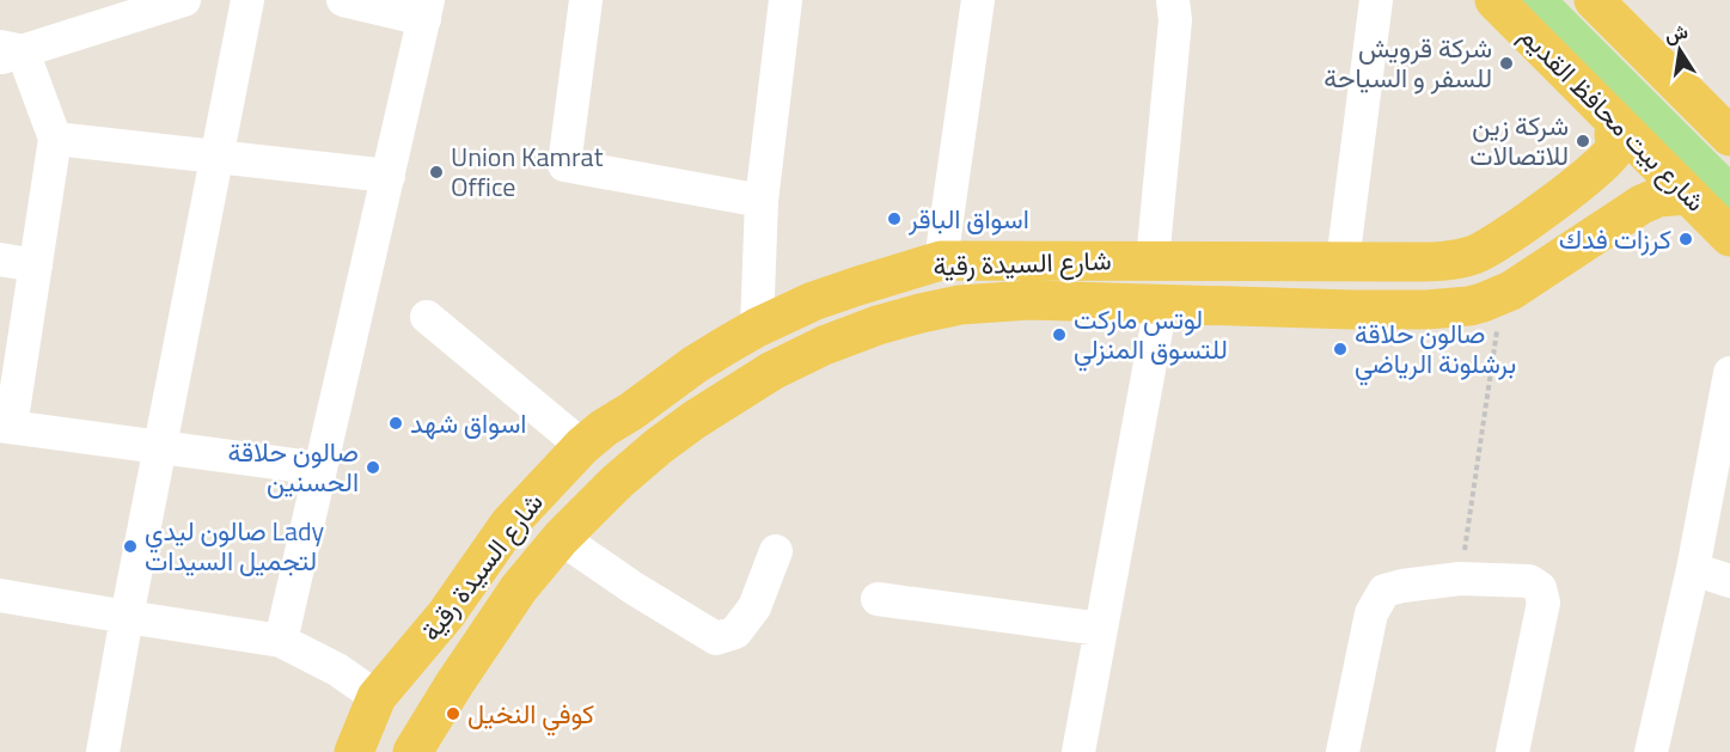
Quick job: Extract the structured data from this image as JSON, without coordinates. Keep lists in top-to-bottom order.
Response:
{
  "streets": {
    "main road": ["شارع بيت محافظ القديم", "شارع السيدة رقية"]
  },
  "crossings": [
    ["شارع بيت محافظ القديم", "شارع السيدة رقية"]
  ],
  "places": [
    "شركة قرويش للسفر و السياحة",
    "شركة زين للاتصالات",
    "Union Kamrat Office",
    "اسواق الباقر",
    "كرزات فدك",
    "لوتس ماركت للتسوق المنزلي",
    "صالون حلاقة برشلونة الرياضي",
    "اسواق شهد",
    "صالون حلاقة الحسنين",
    "صالون ليدي Lady لتجميل السيدات",
    "كوفي النخيل"
  ],
  "north": "top"
}
